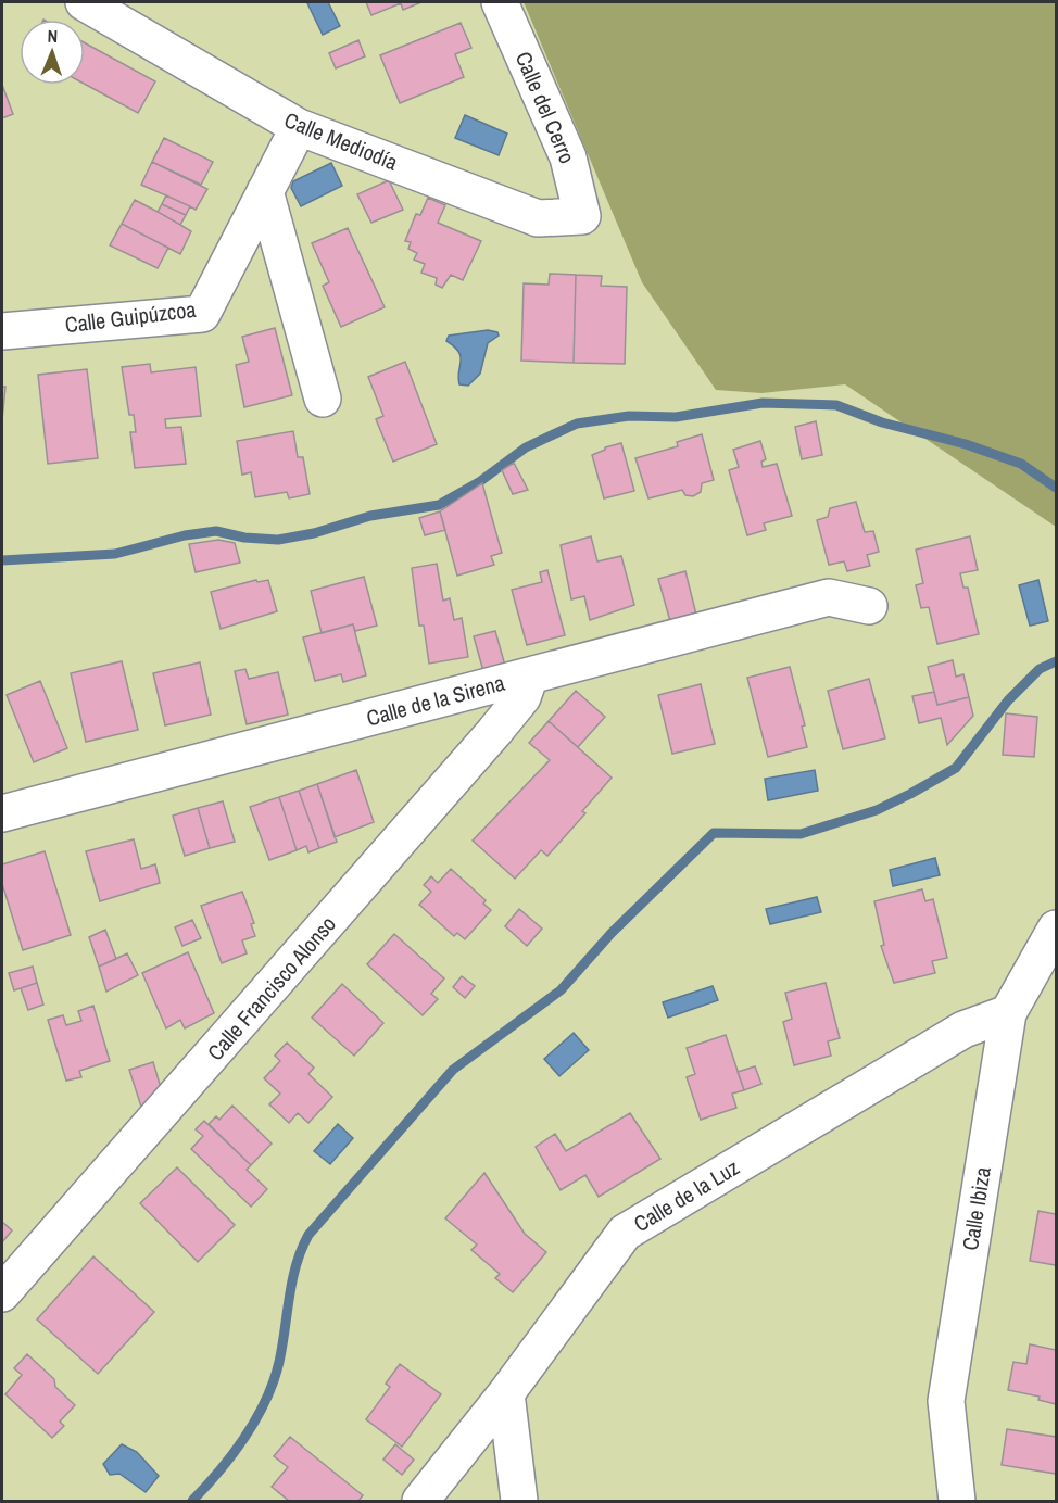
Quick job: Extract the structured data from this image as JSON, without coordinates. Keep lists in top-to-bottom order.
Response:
{
  "streets": {
    "street": [
      "Calle del Cerro",
      "Calle Mediodía",
      "Calle Guipúzcoa",
      "Calle de la Sirena",
      "Calle Francisco Alonso",
      "Calle de la Luz",
      "Calle Ibiza"
    ]
  },
  "crossings": [
    ["Calle del Cerro", "Calle Mediodía"],
    ["Calle Mediodía", "Calle Guipúzcoa"],
    ["Calle de la Sirena", "Calle Francisco Alonso"],
    ["Calle de la Luz", "Calle Ibiza"]
  ],
  "north": "top"
}
